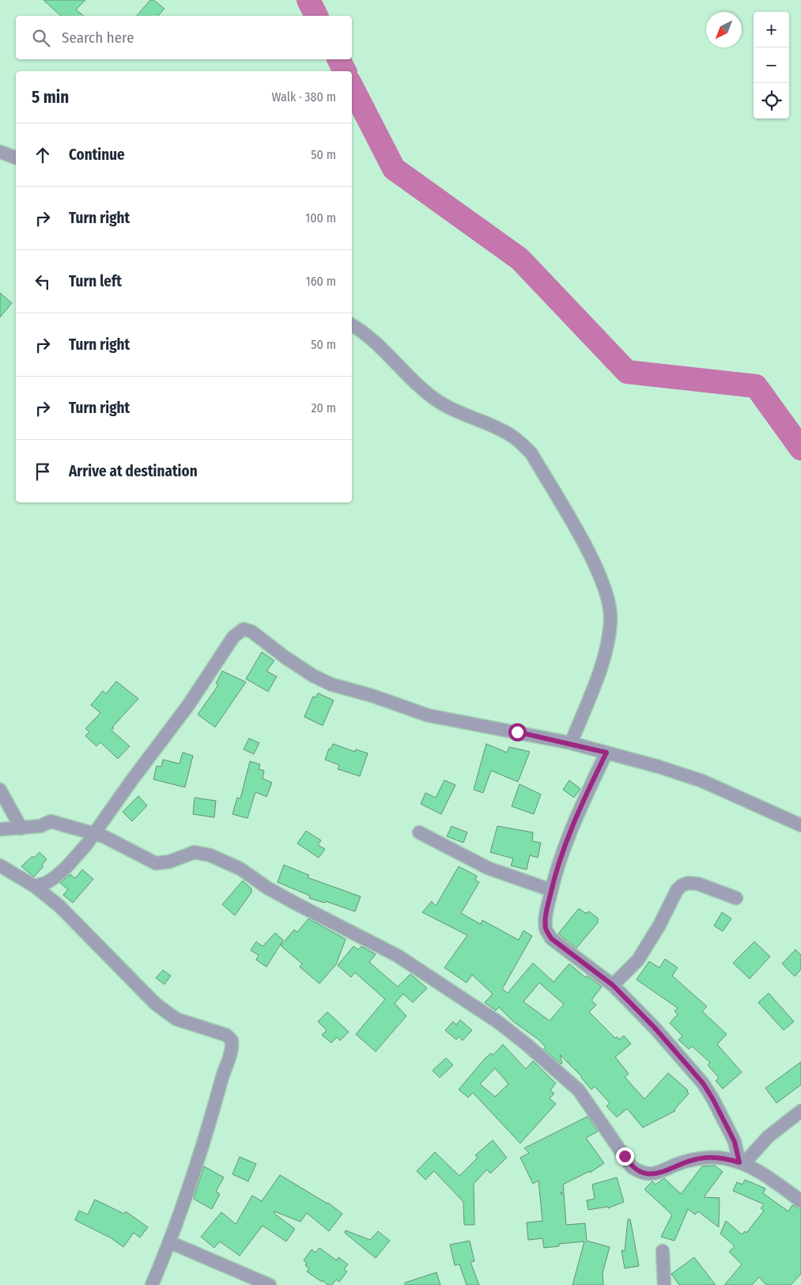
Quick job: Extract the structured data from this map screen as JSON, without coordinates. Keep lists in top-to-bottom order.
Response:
{
  "north": "bottom left",
  "page": {
    "map_buttons": ["+", "−"],
    "search": "Search here",
    "heading": ["5 min", "Walk · 380 m"],
    "list": [
      ["Continue", "50 m"],
      ["Turn right", "100 m"],
      ["Turn left", "160 m"],
      ["Turn right", "50 m"],
      ["Turn right", "20 m"],
      "Arrive at destination"
    ]
  }
}
